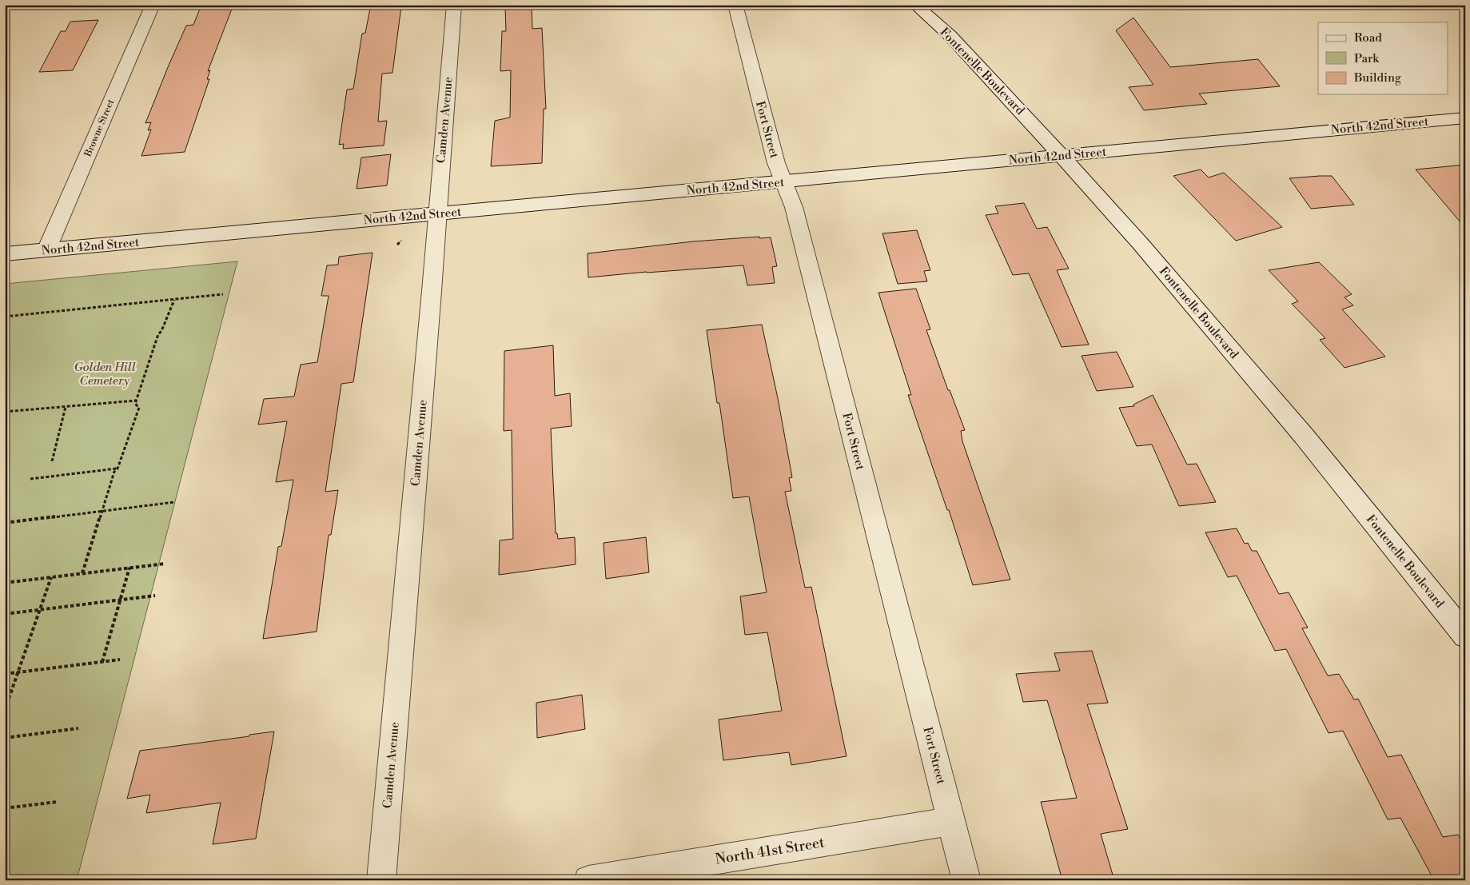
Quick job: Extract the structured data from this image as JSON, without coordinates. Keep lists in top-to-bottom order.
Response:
{
  "streets": {
    "street": [
      "Fontenelle Boulevard",
      "Camden Avenue",
      "North 42nd Street",
      "Browne Street",
      "Fort Street",
      "North 41st Street"
    ]
  },
  "crossings": [
    ["Fontenelle Boulevard", "North 42nd Street"],
    ["Camden Avenue", "North 42nd Street"],
    ["North 42nd Street", "Browne Street"],
    ["North 42nd Street", "Fort Street"],
    ["Fort Street", "North 41st Street"]
  ],
  "parks": ["Golden Hill Cemetery"],
  "legend": ["Road", "Park", "Building"]
}
